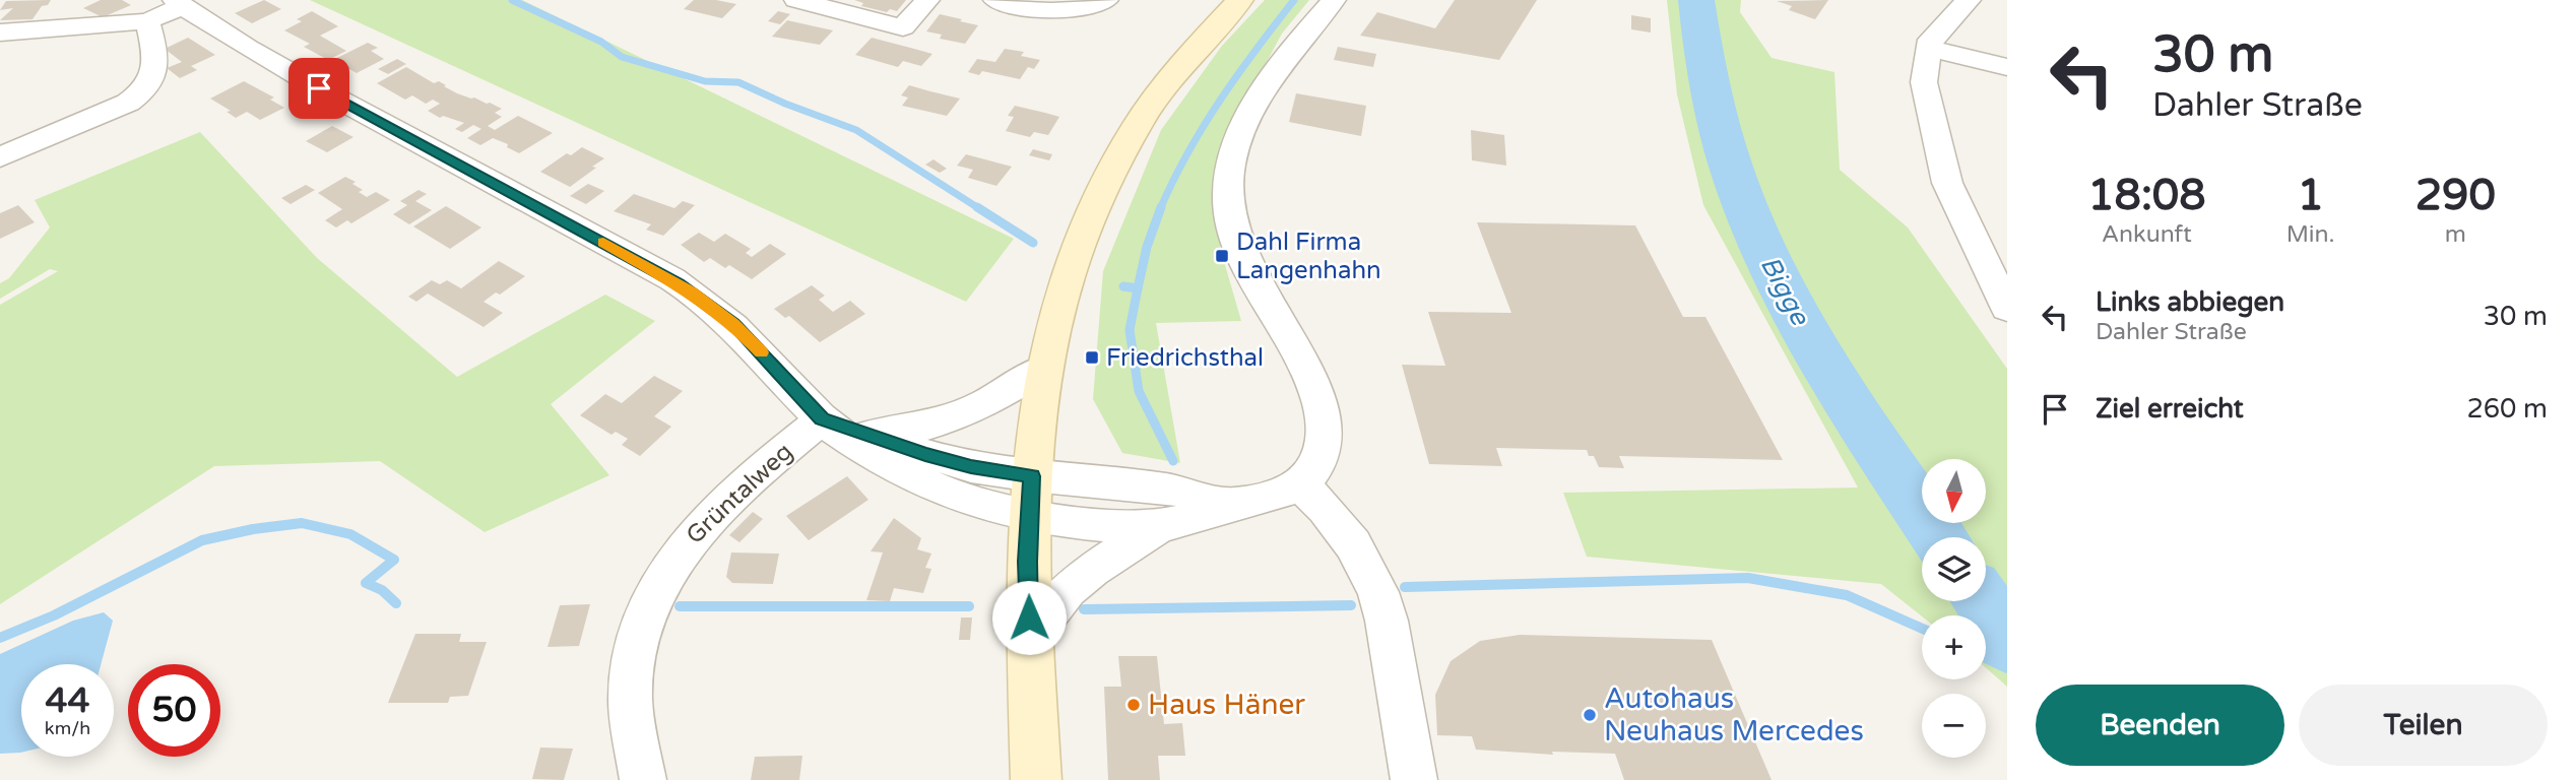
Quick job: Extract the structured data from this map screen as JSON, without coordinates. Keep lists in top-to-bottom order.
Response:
{
  "streets": {
    "street": ["Grüntalweg"]
  },
  "water": ["Bigge"],
  "places": {
    "transit": ["Dahl Firma Langenhahn", "Friedrichsthal"],
    "other": ["Haus Häner", "Autohaus Neuhaus Mercedes"]
  },
  "north": "bottom",
  "page": {
    "turn": ["30 m", "Dahler Straße"],
    "eta": [
      "18:08",
      "Ankunft",
      "1",
      "Min.",
      "290",
      "m"
    ],
    "list": [
      {
        "name": "Links abbiegen",
        "note": "Dahler Straße",
        "value": "30 m"
      },
      {
        "name": "Ziel erreicht",
        "value": "260 m"
      }
    ],
    "map_buttons": ["+", "−"],
    "speed": "44 km/h",
    "limit": "50",
    "buttons": ["Beenden", "Teilen"]
  }
}
